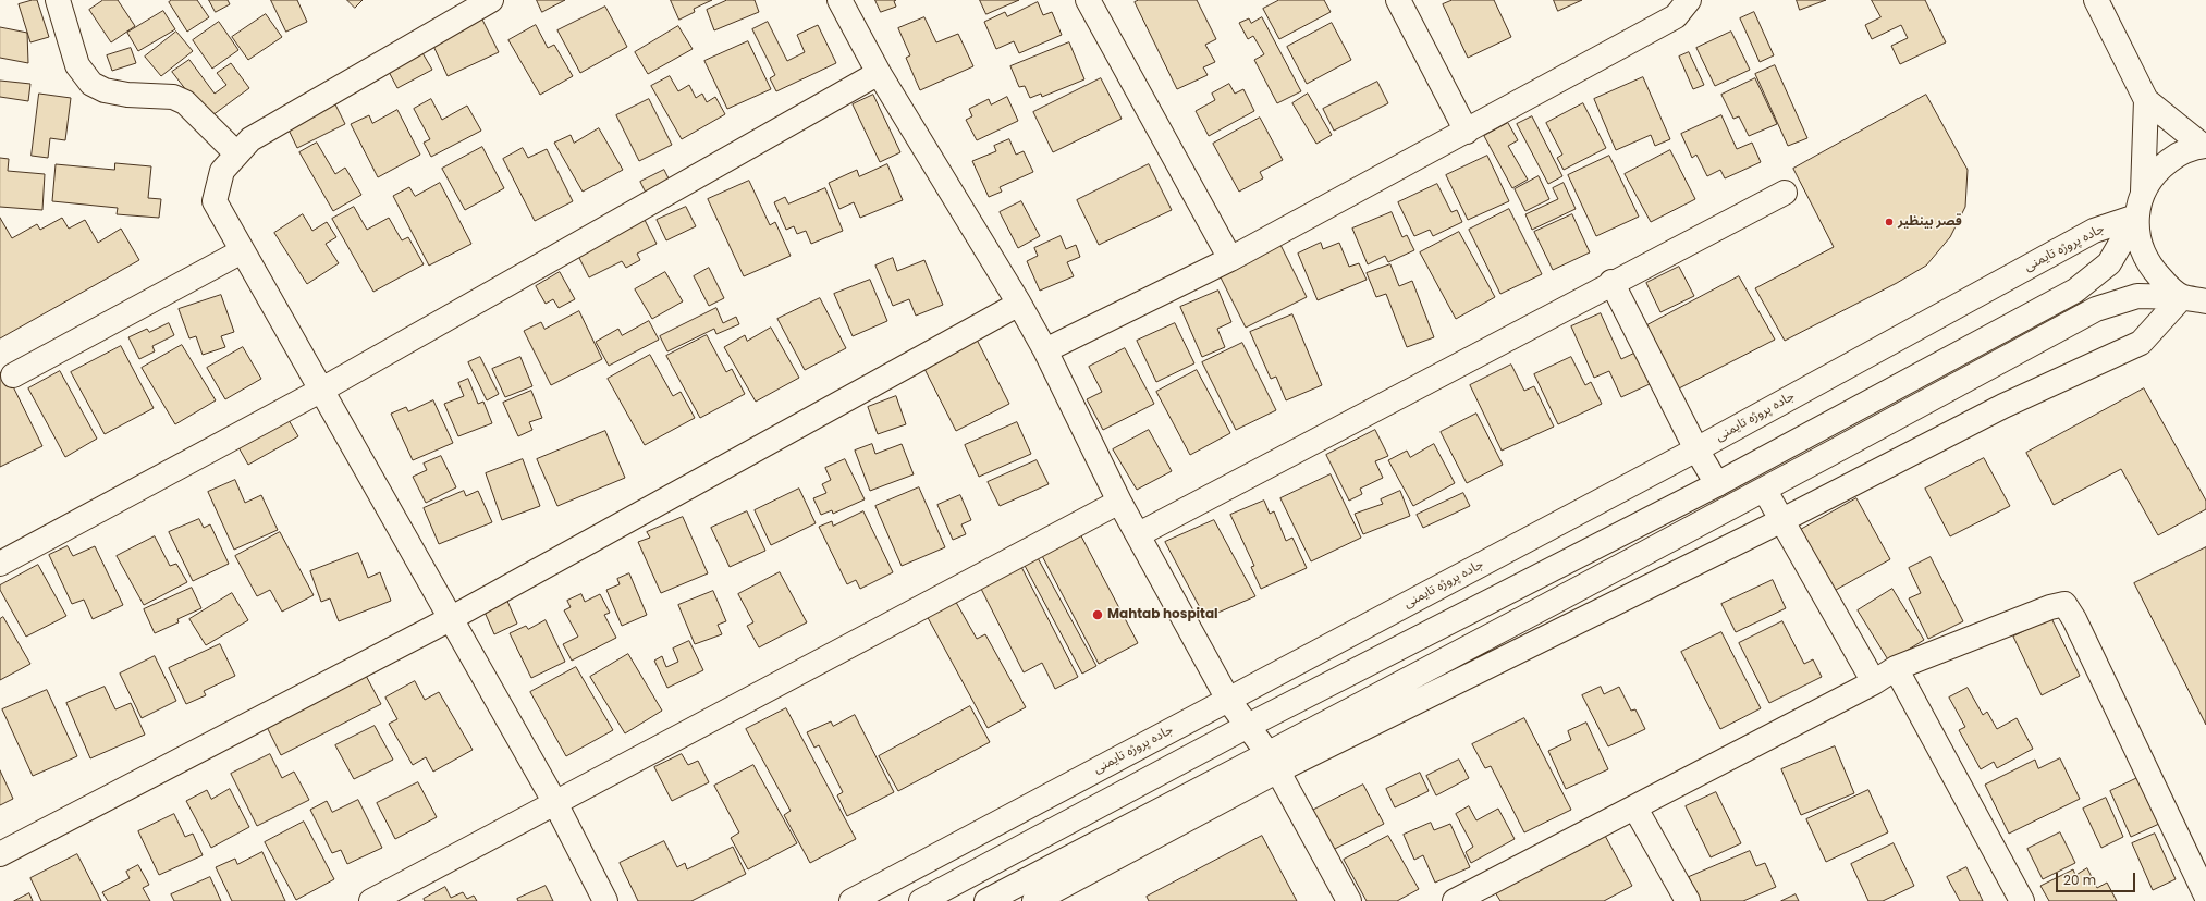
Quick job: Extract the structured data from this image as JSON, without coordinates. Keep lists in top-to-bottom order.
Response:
{
  "streets": {
    "street": ["جاده پروژه تایمنی"]
  },
  "places": ["قصر بینظیر", "Mahtab hospital"],
  "scale_bar": "20 m"
}
